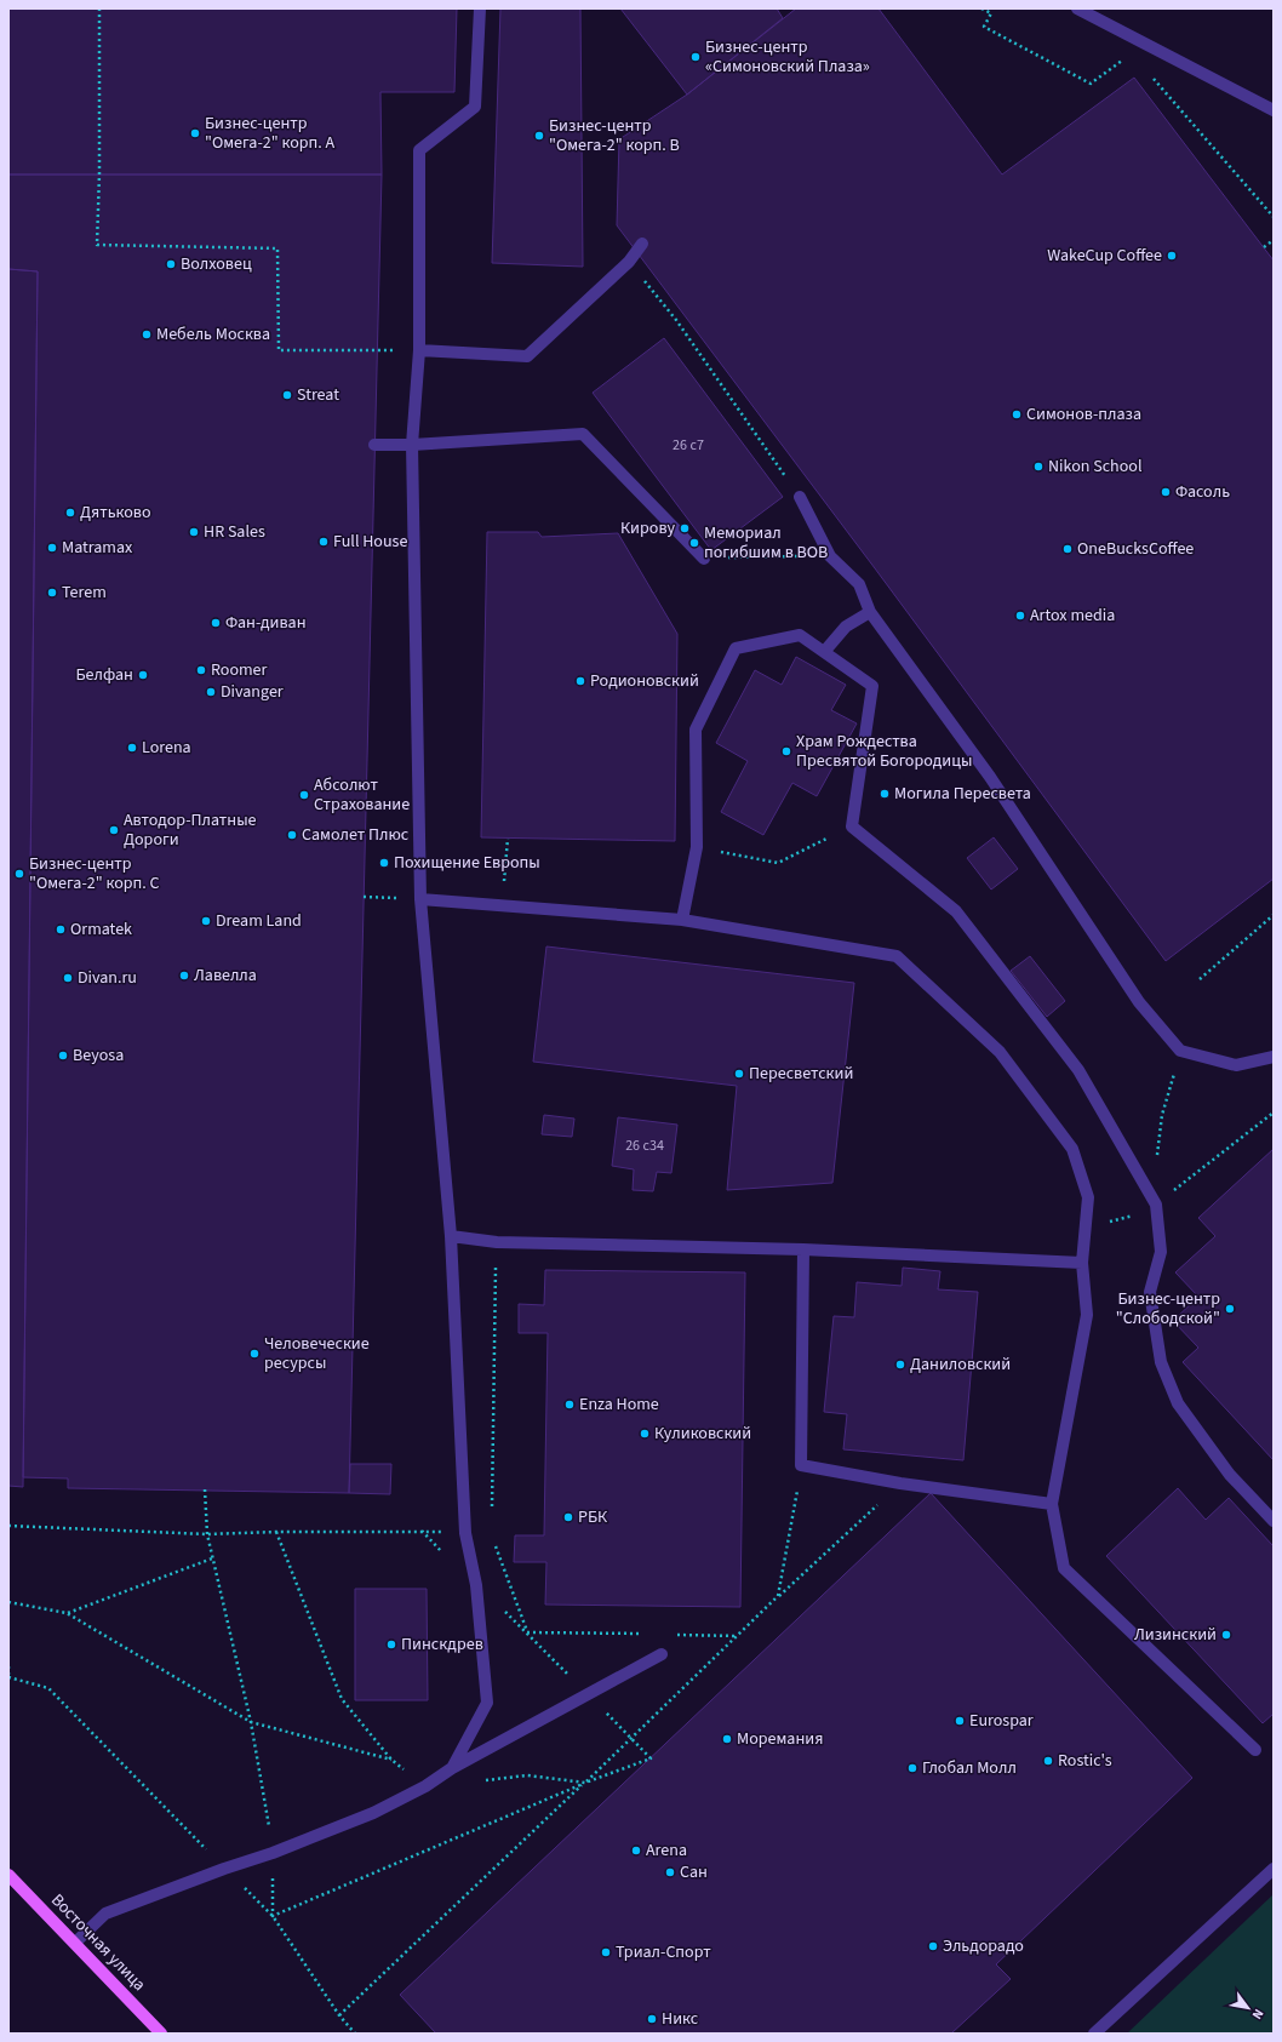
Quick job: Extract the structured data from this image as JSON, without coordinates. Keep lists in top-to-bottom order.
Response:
{
  "streets": {
    "main road": ["Восточная улица"]
  },
  "places": [
    "Бизнес-центр «Симоновский Плаза»",
    "Бизнес-центр \"Омега-2\" корп. A",
    "Бизнес-центр \"Омега-2\" корп. B",
    "WakeCup Coffee",
    "Волховец",
    "Мебель Москва",
    "Streat",
    "Симонов-плаза",
    "Nikon School",
    "Фасоль",
    "Дятьково",
    "Кирову",
    "HR Sales",
    "Full House",
    "Мемориал погибшим в ВОВ",
    "Matramax",
    "OneBucksCoffee",
    "Terem",
    "Artox media",
    "Фан-диван",
    "Roomer",
    "Белфан",
    "Родионовский",
    "Divanger",
    "Lorena",
    "Храм Рождества Пресвятой Богородицы",
    "Могила Пересвета",
    "Абсолют Страхование",
    "Автодор-Платные Дороги",
    "Самолет Плюс",
    "Похищение Европы",
    "Бизнес-центр \"Омега-2\" корп. C",
    "Dream Land",
    "Ormatek",
    "Лавелла",
    "Divan.ru",
    "Beyosa",
    "Пересветский",
    "Бизнес-центр \"Слободской\"",
    "Человеческие ресурсы",
    "Даниловский",
    "Enza Home",
    "Куликовский",
    "РБК",
    "Лизинский",
    "Пинскдрев",
    "Eurospar",
    "Моремания",
    "Rostic's",
    "Глобал Молл",
    "Arena",
    "Сан",
    "Эльдорадо",
    "Триал-Спорт",
    "Никс"
  ],
  "house_numbers": ["26 с7", "26 с34"],
  "north": "bottom right"
}
